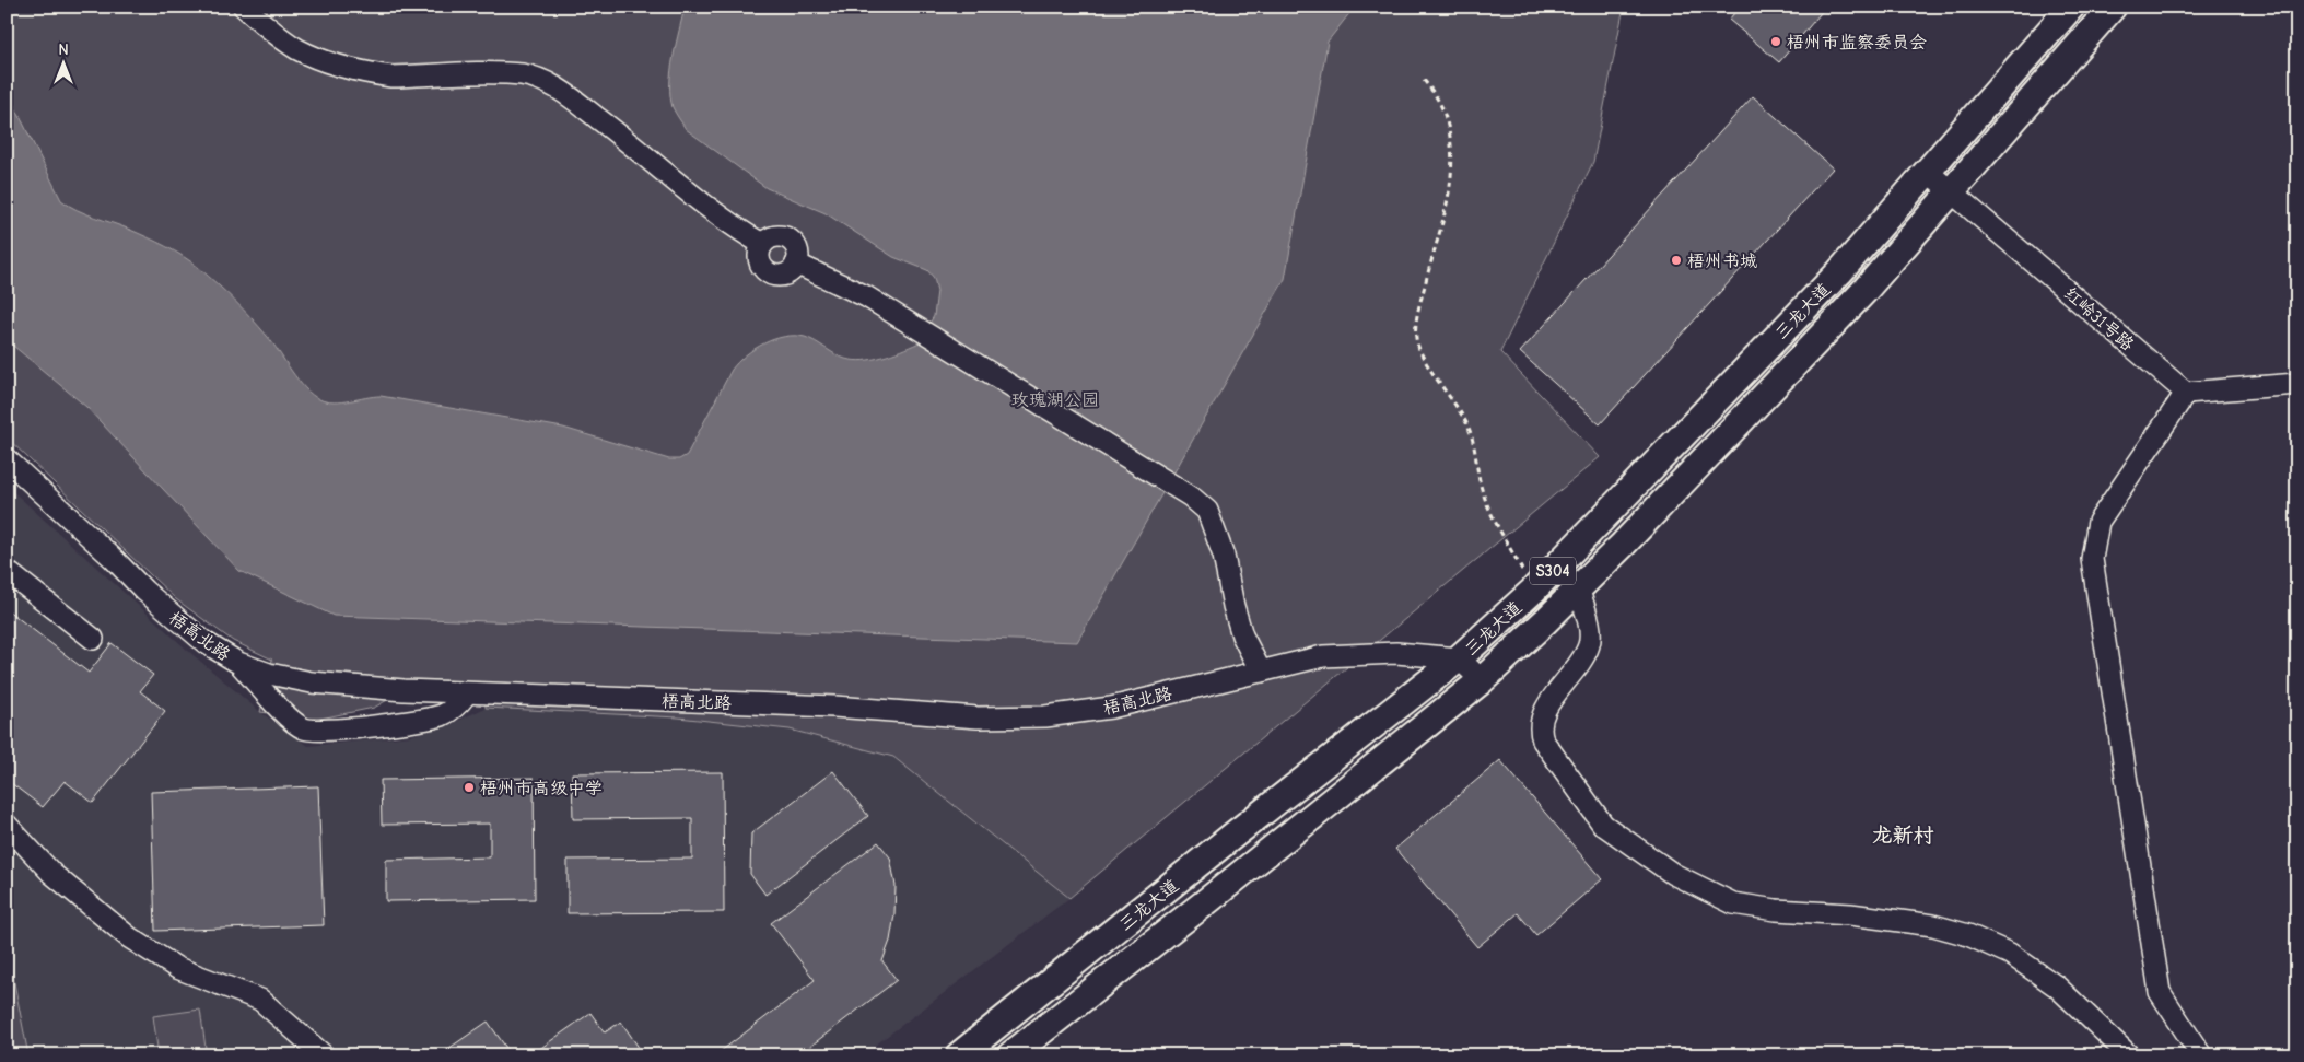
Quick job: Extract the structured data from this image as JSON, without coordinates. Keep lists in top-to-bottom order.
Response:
{
  "streets": {
    "main road": ["三龙大道", "S304"],
    "street": ["红岭31号路", "梧高北路"]
  },
  "crossings": [
    ["三龙大道", "红岭31号路"],
    ["三龙大道", "梧高北路"]
  ],
  "districts": ["龙新村"],
  "parks": ["玫瑰湖公园"],
  "places": ["梧州市监察委员会", "梧州书城", "梧州市高级中学"],
  "north": "top"
}
